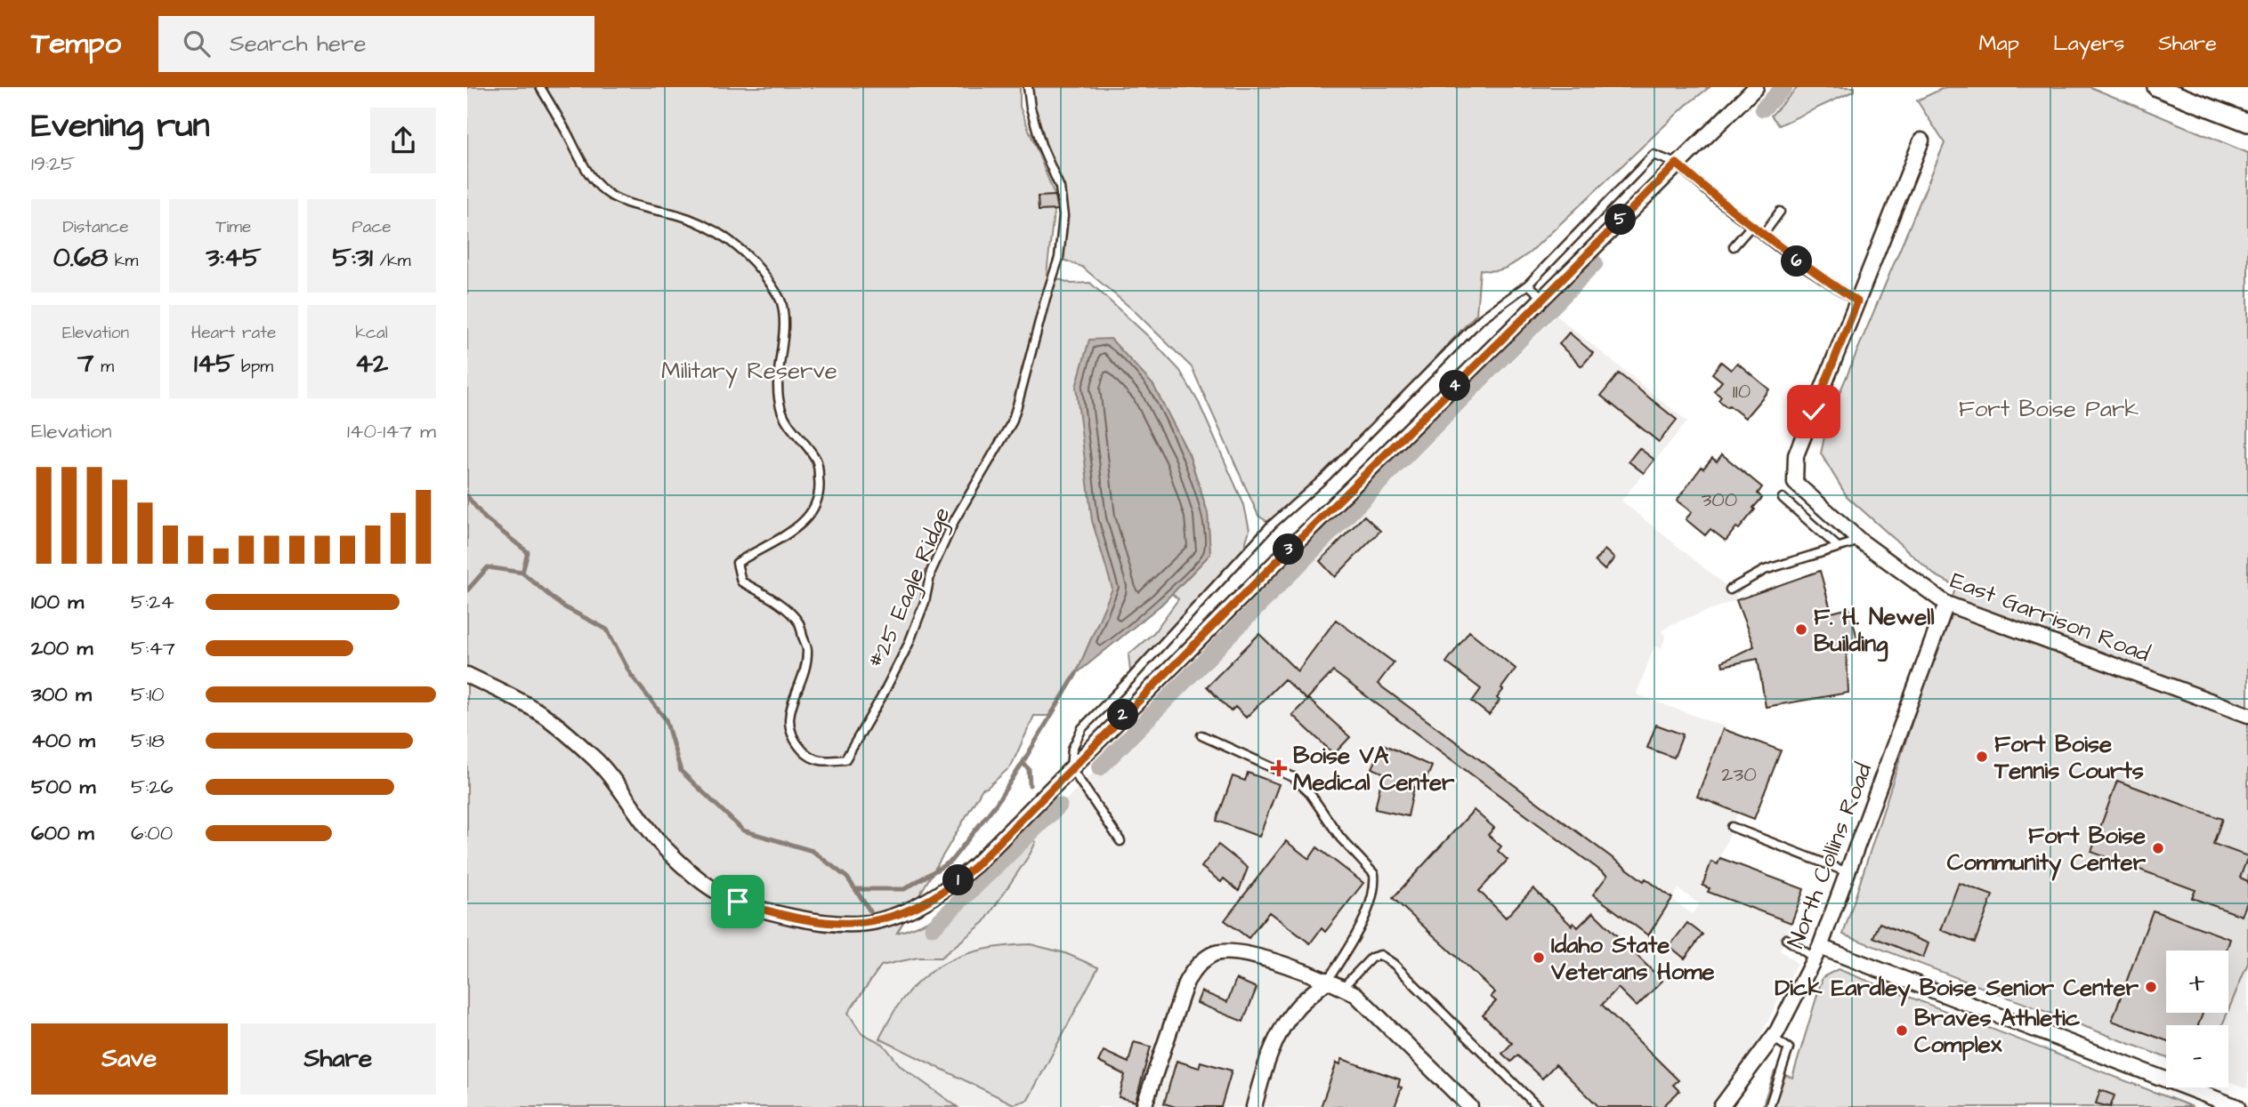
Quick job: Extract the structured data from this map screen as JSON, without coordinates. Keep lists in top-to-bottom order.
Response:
{
  "streets": {
    "street": ["East Garrison Road", "North Collins Road"],
    "lane": ["#25 Eagle Ridge"]
  },
  "crossings": [
    ["East Garrison Road", "North Collins Road"]
  ],
  "parks": ["Military Reserve", "Fort Boise Park"],
  "places": {
    "other": [
      "F. H. Newell Building",
      "Fort Boise Tennis Courts",
      "Fort Boise Community Center",
      "Idaho State Veterans Home",
      "Dick Eardley Boise Senior Center",
      "Braves Athletic Complex"
    ],
    "health": ["Boise VA Medical Center"]
  },
  "house_numbers": ["110", "300", "230"],
  "page": {
    "header": "Tempo",
    "search": "Search here",
    "nav": ["Map", "Layers", "Share"],
    "heading": ["Evening run", "19:25"],
    "stats": [
      ["Distance", "0.68 km"],
      ["Time", "3:45"],
      ["Pace", "5:31 /km"],
      ["Elevation", "7 m"],
      ["Heart rate", "145 bpm"],
      ["kcal", "42"]
    ],
    "pins": [
      "5",
      "6",
      "4",
      "3",
      "2",
      "1"
    ],
    "chart": ["Elevation", "140–147 m"],
    "list": [
      {
        "name": "100 m",
        "note": "5:24"
      },
      {
        "name": "200 m",
        "note": "5:47"
      },
      {
        "name": "300 m",
        "note": "5:10"
      },
      {
        "name": "400 m",
        "note": "5:18"
      },
      {
        "name": "500 m",
        "note": "5:26"
      },
      {
        "name": "600 m",
        "note": "6:00"
      }
    ],
    "map_buttons": ["+", "−"],
    "buttons": ["Save", "Share"]
  }
}
